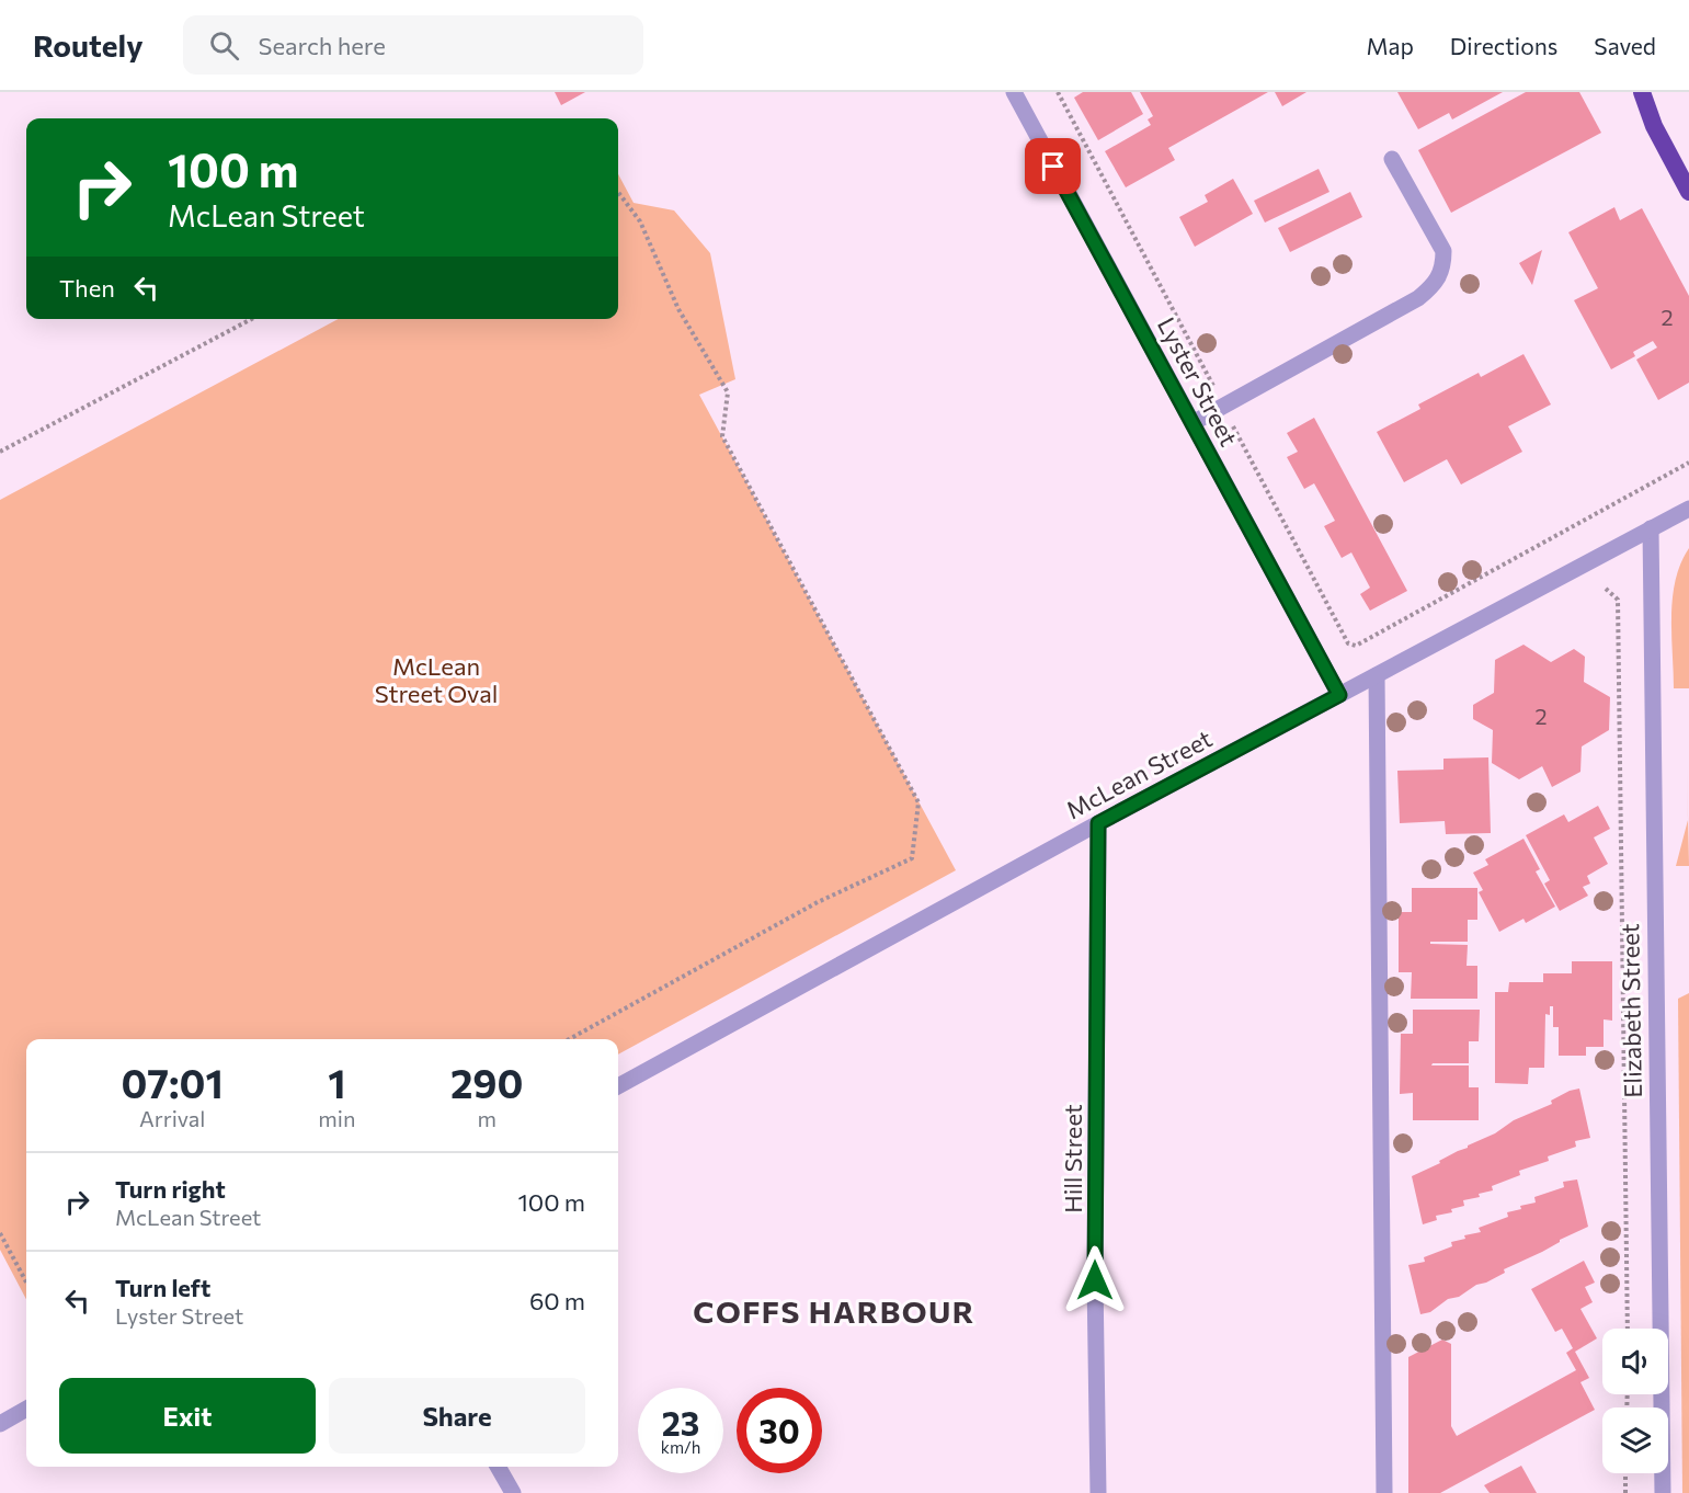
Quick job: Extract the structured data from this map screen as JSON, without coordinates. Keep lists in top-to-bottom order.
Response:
{
  "streets": {
    "street": [
      "Lyster Street",
      "McLean Street",
      "Elizabeth Street",
      "Hill Street"
    ]
  },
  "crossings": [
    ["Lyster Street", "McLean Street"],
    ["McLean Street", "Elizabeth Street"],
    ["McLean Street", "Hill Street"]
  ],
  "districts": ["COFFS HARBOUR"],
  "parks": ["McLean Street Oval"],
  "house_numbers": ["2", "2"],
  "page": {
    "header": "Routely",
    "search": "Search here",
    "nav": ["Map", "Directions", "Saved"],
    "turn": ["100 m", "McLean Street"],
    "then": "Then",
    "eta": [
      "07:01",
      "Arrival",
      "1",
      "min",
      "290",
      "m"
    ],
    "list": [
      {
        "name": "Turn right",
        "note": "McLean Street",
        "value": "100 m"
      },
      {
        "name": "Turn left",
        "note": "Lyster Street",
        "value": "60 m"
      }
    ],
    "buttons": ["Exit", "Share"],
    "speed": "23 km/h",
    "limit": "30"
  }
}
